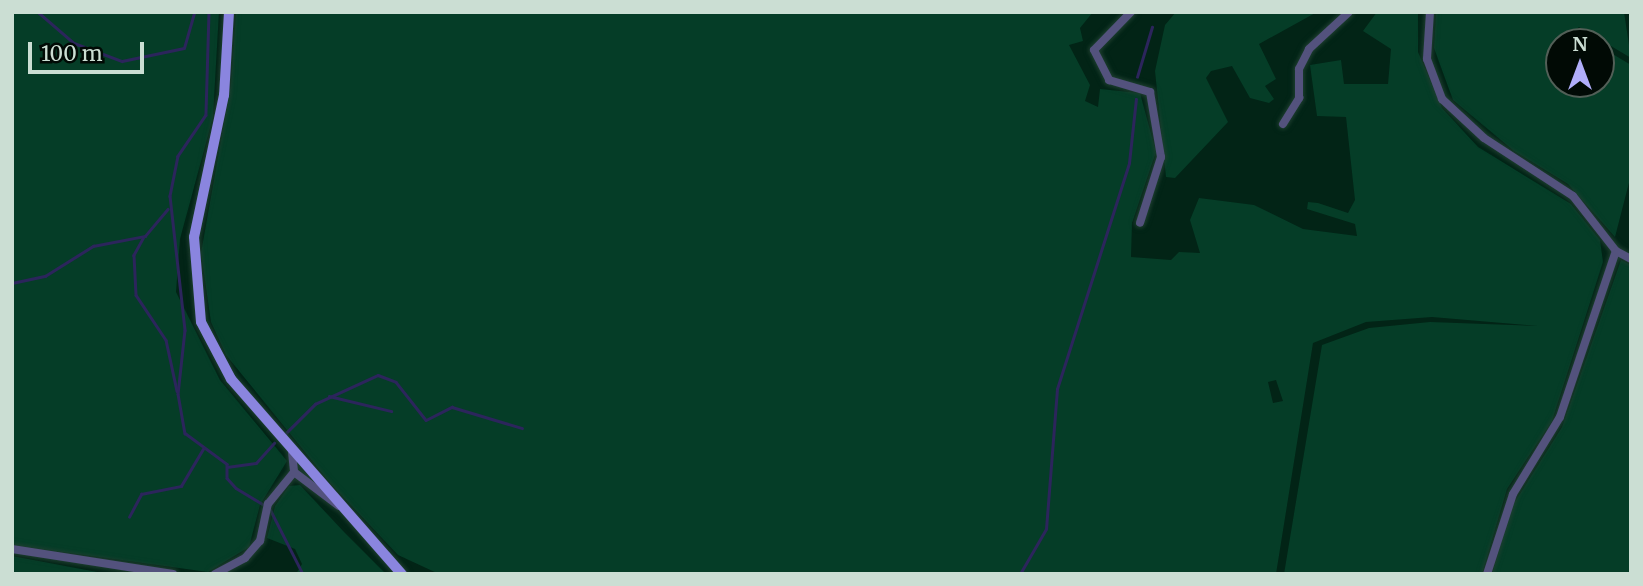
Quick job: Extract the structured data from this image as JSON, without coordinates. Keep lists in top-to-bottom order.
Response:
{
  "scale_bar": "100 m",
  "north": "top"
}
